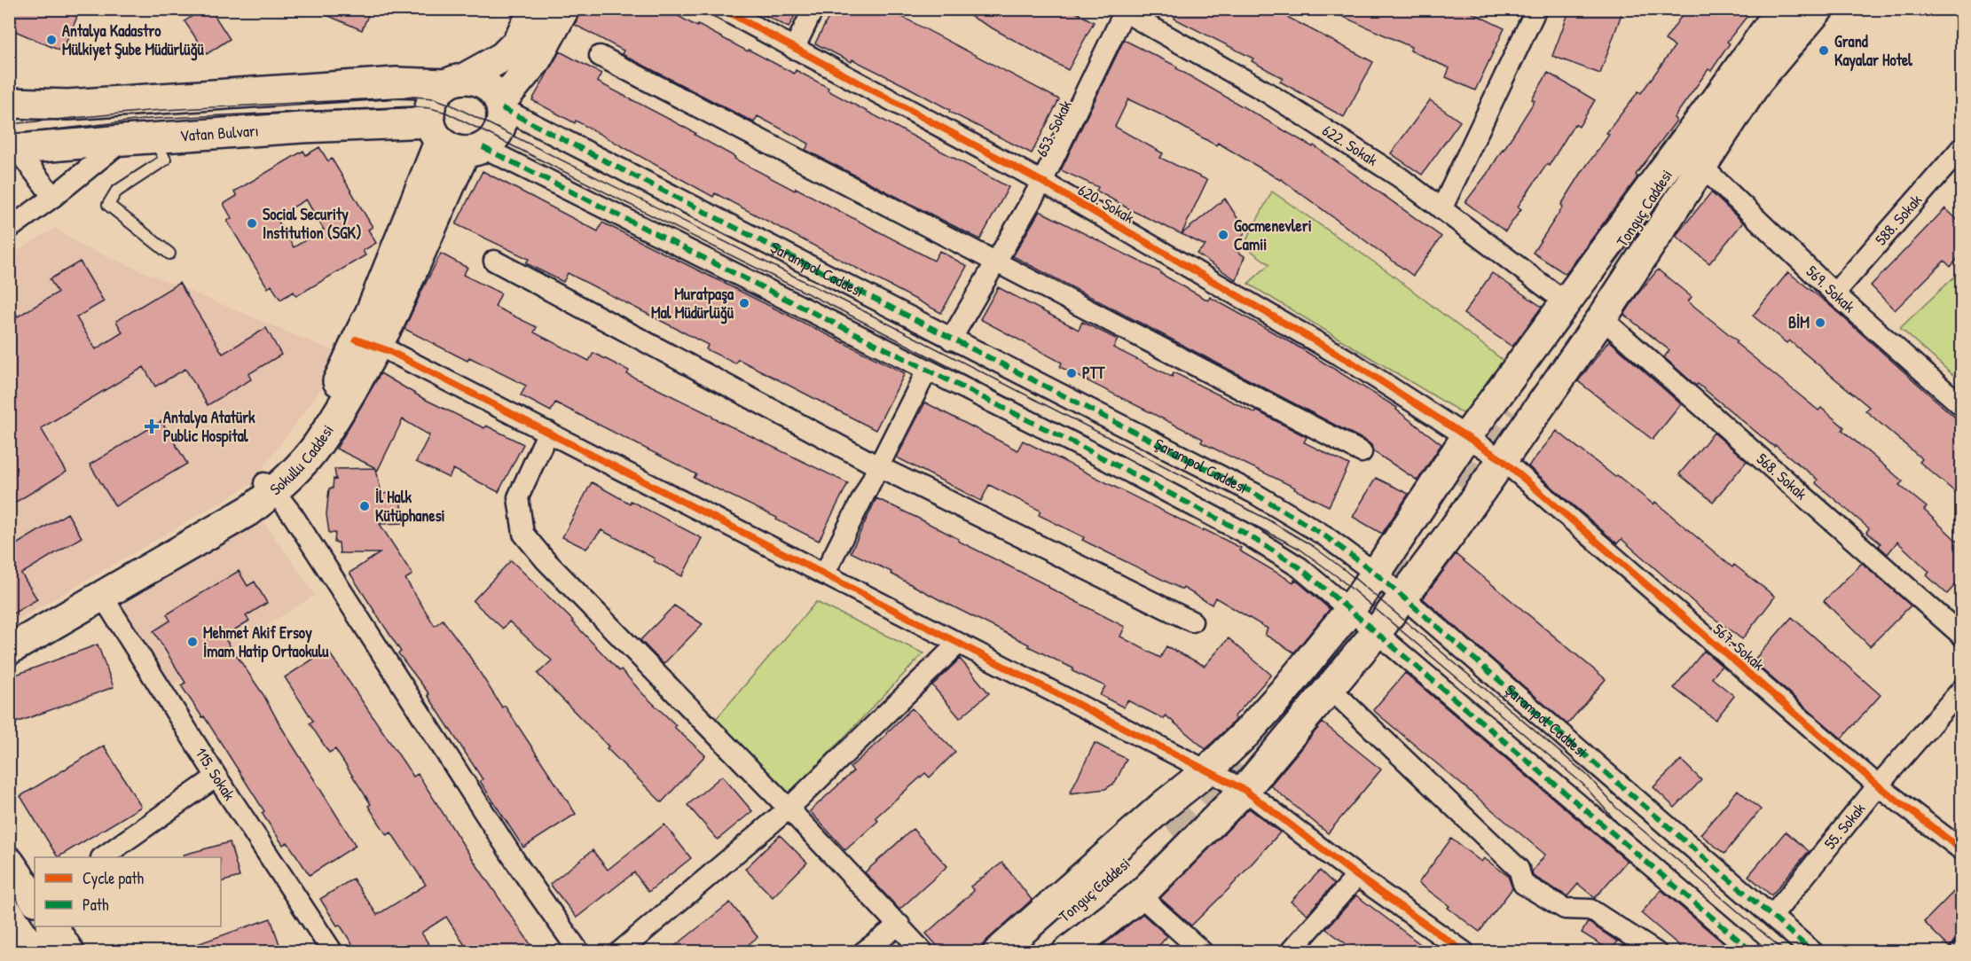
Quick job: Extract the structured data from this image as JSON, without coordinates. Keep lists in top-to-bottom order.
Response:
{
  "streets": {
    "main road": ["Vatan Bulvarı", "Tonguç Caddesi", "Sokullu Caddesi"],
    "street": [
      "653. Sokak",
      "622. Sokak",
      "620. Sokak",
      "588. Sokak",
      "Şarampol Caddesi",
      "569. Sokak",
      "568. Sokak",
      "567. Sokak",
      "115. Sokak",
      "55. Sokak"
    ]
  },
  "crossings": [
    ["653. Sokak", "622. Sokak"],
    ["653. Sokak", "620. Sokak"],
    ["653. Sokak", "Şarampol Caddesi"],
    ["Vatan Bulvarı", "Şarampol Caddesi"],
    ["Vatan Bulvarı", "Sokullu Caddesi"],
    ["620. Sokak", "567. Sokak"],
    ["Tonguç Caddesi", "569. Sokak"],
    ["588. Sokak", "569. Sokak"],
    ["Şarampol Caddesi", "Sokullu Caddesi"],
    ["Şarampol Caddesi", "55. Sokak"],
    ["Sokullu Caddesi", "115. Sokak"],
    ["567. Sokak", "55. Sokak"]
  ],
  "places": {
    "other": [
      "Antalya Kadastro Mülkiyet Şube Müdürlüğü",
      "Grand Kayalar Hotel",
      "Social Security Institution (SGK)",
      "Gocmenevleri Camii",
      "Muratpaşa Mal Müdürlüğü",
      "BİM",
      "PTT",
      "İl Halk Kütüphanesi",
      "Mehmet Akif Ersoy İmam Hatip Ortaokulu"
    ],
    "health": ["Antalya Atatürk Public Hospital"]
  },
  "legend": ["Cycle path", "Path"]
}
